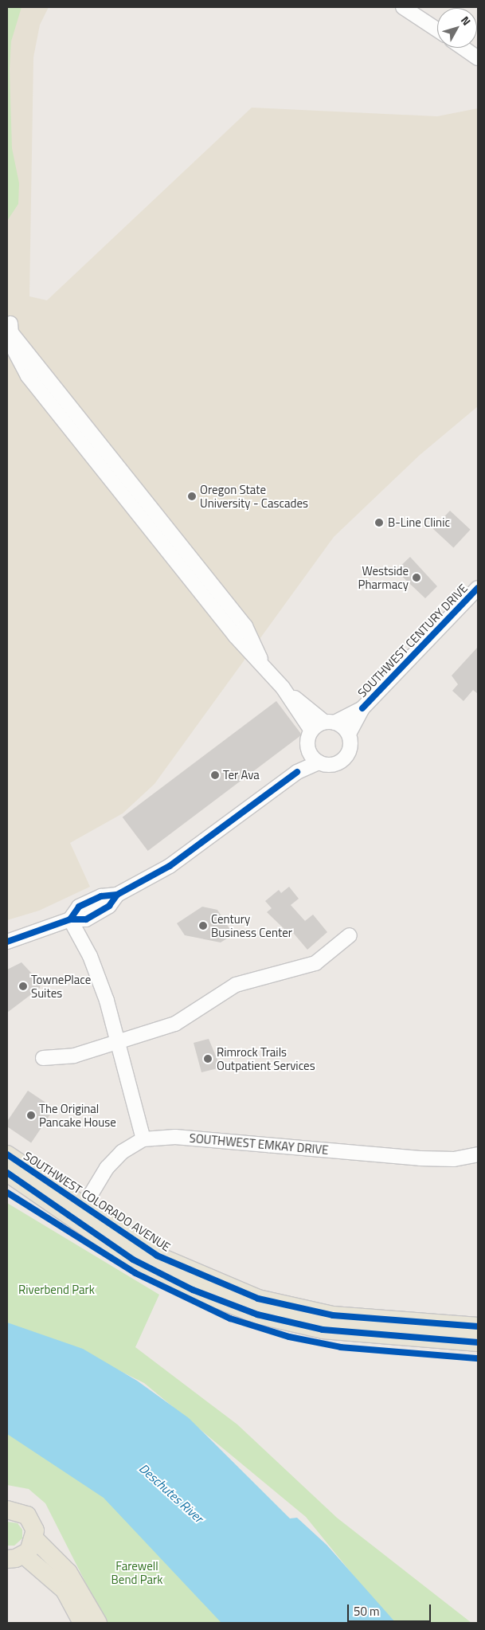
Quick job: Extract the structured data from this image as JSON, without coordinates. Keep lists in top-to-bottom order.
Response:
{
  "streets": {
    "main road": ["SOUTHWEST COLORADO AVENUE"],
    "street": ["SOUTHWEST CENTURY DRIVE", "SOUTHWEST EMKAY DRIVE"]
  },
  "crossings": [
    ["SOUTHWEST EMKAY DRIVE", "SOUTHWEST COLORADO AVENUE"]
  ],
  "water": ["Deschutes River"],
  "parks": ["Riverbend Park", "Farewell Bend Park"],
  "places": [
    "Oregon State University - Cascades",
    "B-Line Clinic",
    "Westside Pharmacy",
    "Ter Ava",
    "Century Business Center",
    "TownePlace Suites",
    "Rimrock Trails Outpatient Services",
    "The Original Pancake House"
  ],
  "scale_bar": "50 m",
  "north": "top right"
}
